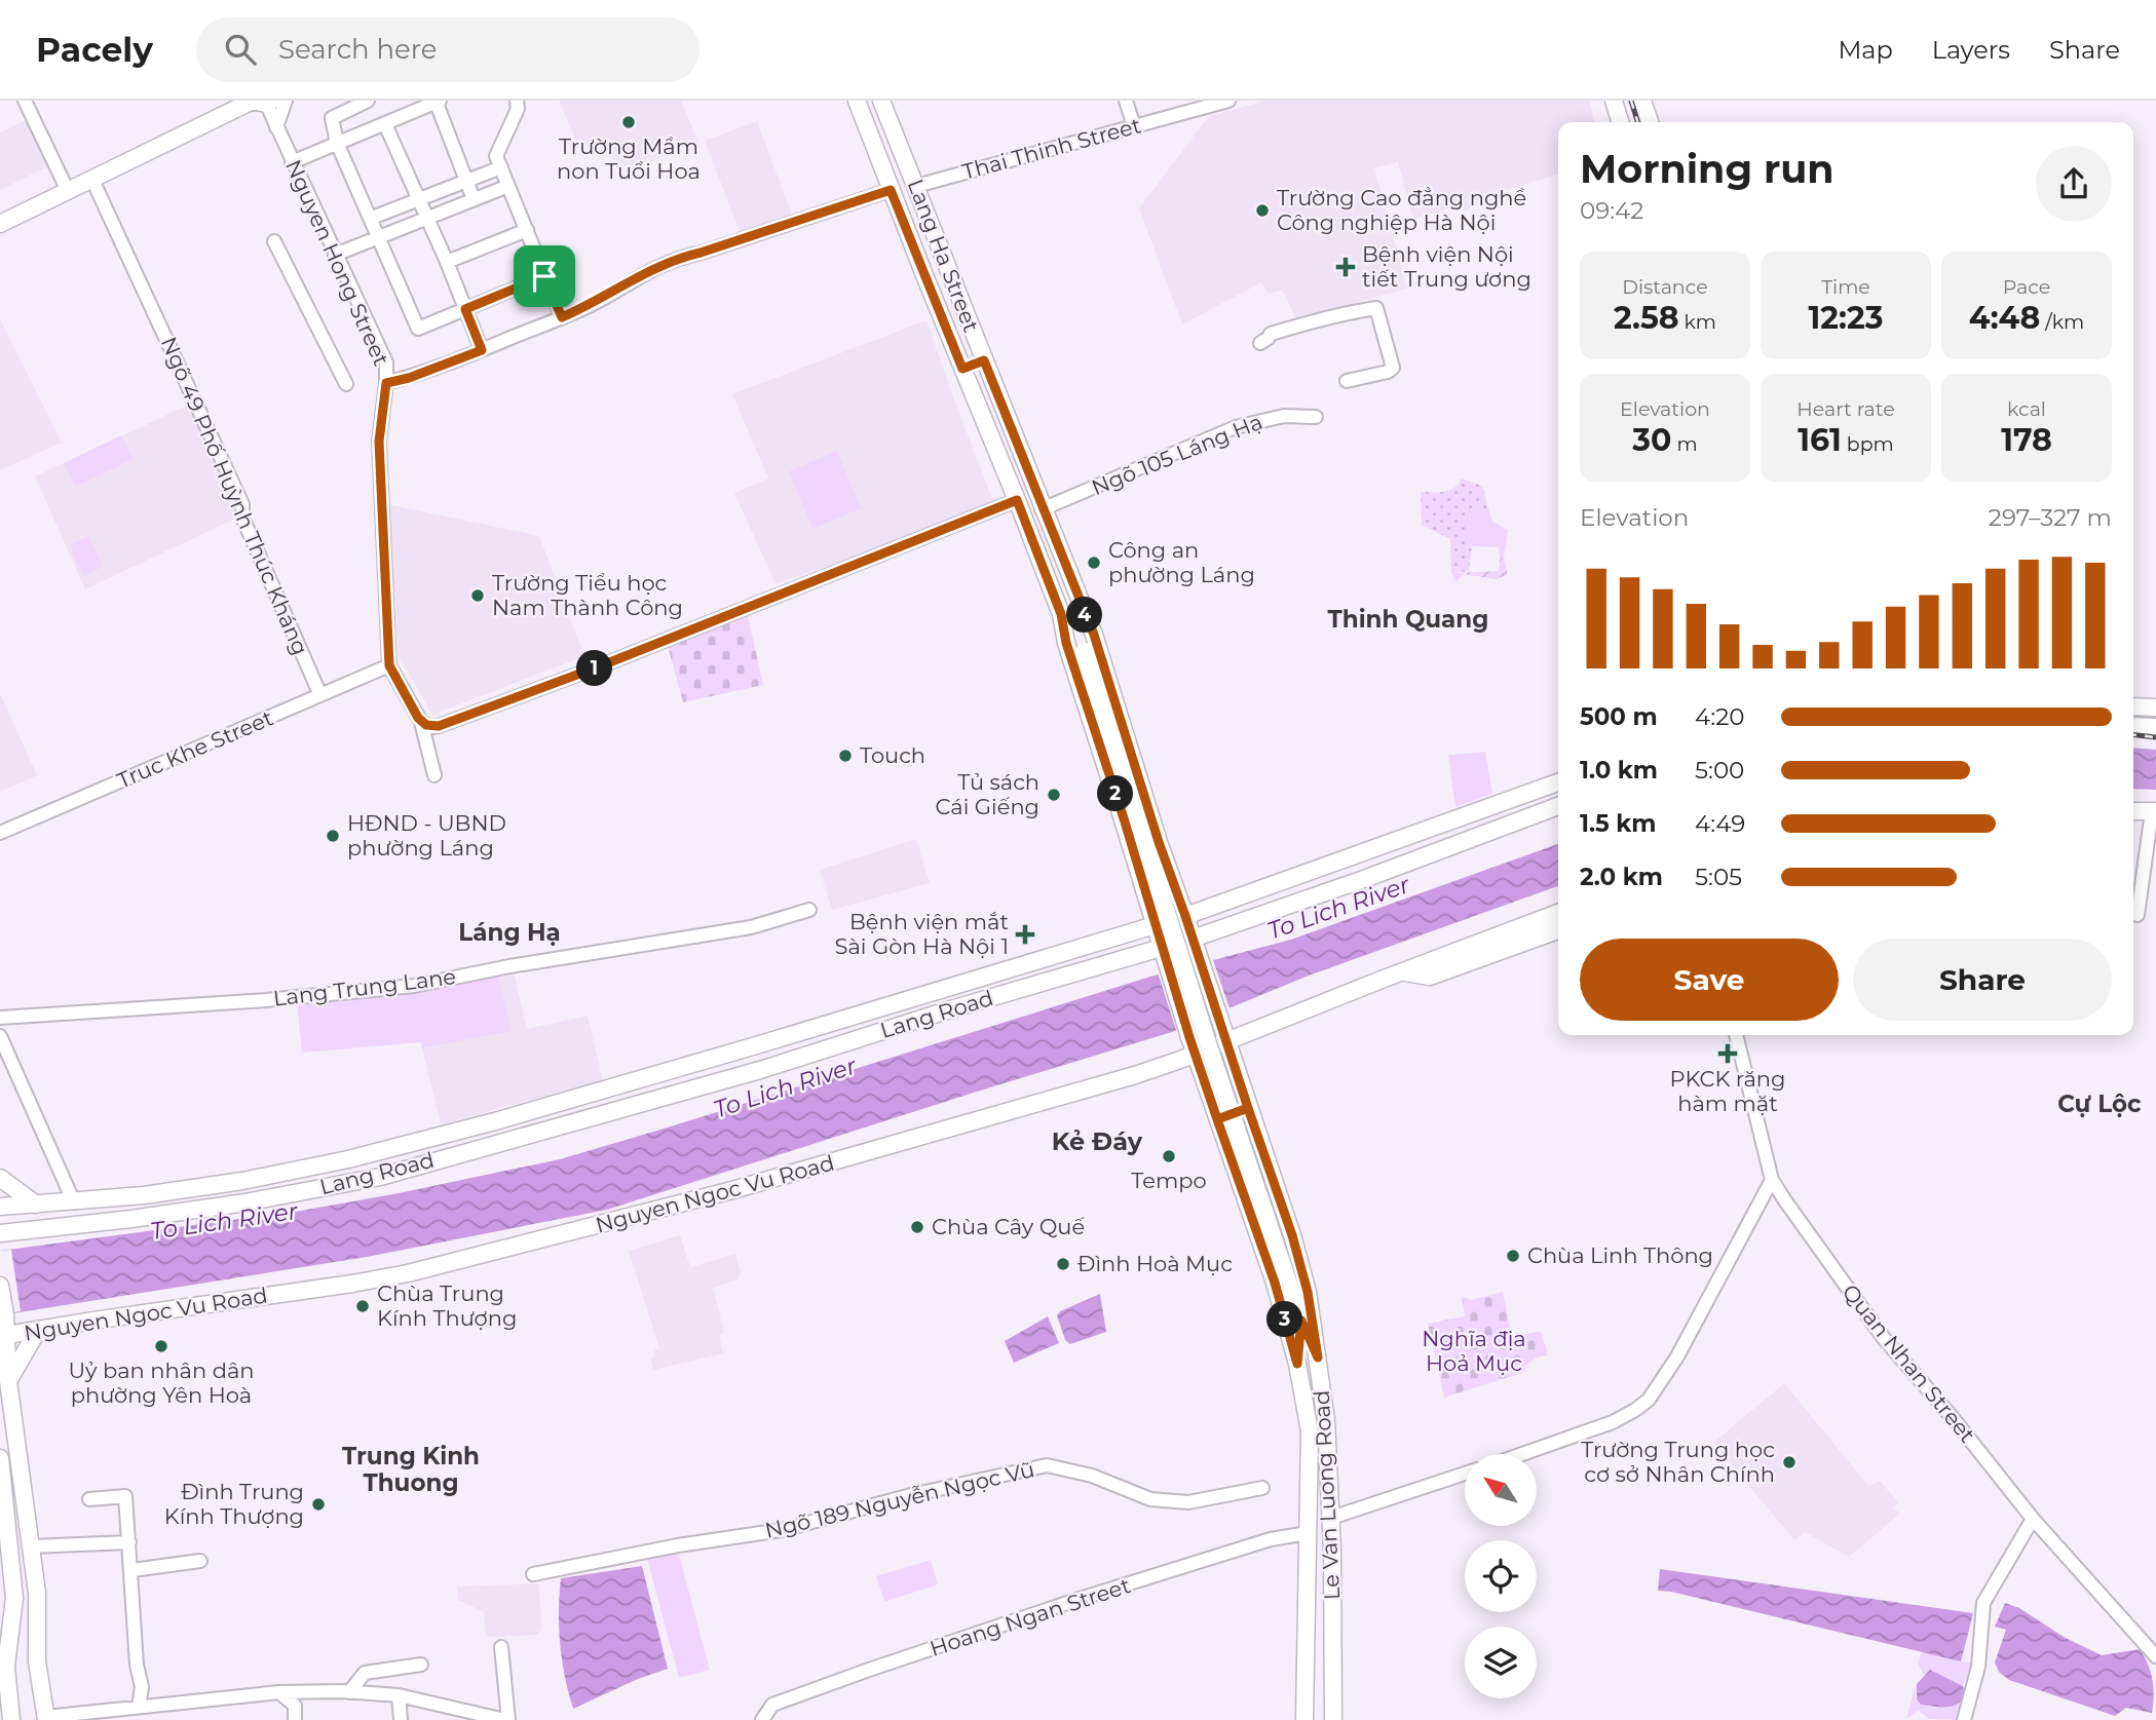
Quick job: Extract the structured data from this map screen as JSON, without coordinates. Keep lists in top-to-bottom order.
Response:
{
  "streets": {
    "main road": [
      "Lang Ha Street",
      "Lang Road",
      "Nguyen Ngoc Vu Road",
      "Le Van Luong Road"
    ],
    "street": [
      "Thai Thinh Street",
      "Nguyen Hong Street",
      "Ngõ 105 Láng Hạ",
      "Ngõ 49 Phố Huỳnh Thúc Kháng",
      "Truc Khe Street",
      "Lang Trung Lane",
      "Quan Nhan Street",
      "Ngõ 189 Nguyễn Ngọc Vũ",
      "Hoang Ngan Street"
    ]
  },
  "crossings": [
    ["Thai Thinh Street", "Lang Ha Street"],
    ["Lang Ha Street", "Ngõ 105 Láng Hạ"],
    ["Lang Ha Street", "Lang Road"],
    ["Lang Ha Street", "Le Van Luong Road"],
    ["Nguyen Hong Street", "Truc Khe Street"],
    ["Ngõ 49 Phố Huỳnh Thúc Kháng", "Truc Khe Street"],
    ["Lang Road", "Le Van Luong Road"],
    ["Nguyen Ngoc Vu Road", "Le Van Luong Road"],
    ["Le Van Luong Road", "Hoang Ngan Street"]
  ],
  "districts": [
    "Thinh Quang",
    "Láng Hạ",
    "Cự Lộc",
    "Kẻ Đáy",
    "Trung Kinh Thuong"
  ],
  "water": ["To Lich River"],
  "parks": ["Nghĩa địa Hoả Mục"],
  "places": {
    "other": [
      "Trường Mầm non Tuổi Hoa",
      "Trường Cao đẳng nghề Công nghiệp Hà Nội",
      "Công an phường Láng",
      "Trường Tiểu học Nam Thành Công",
      "Touch",
      "Tủ sách Cái Giếng",
      "HĐND - UBND phường Láng",
      "Tempo",
      "Chùa Cây Quế",
      "Chùa Linh Thông",
      "Đình Hoà Mục",
      "Chùa Trung Kính Thượng",
      "Uỷ ban nhân dân phường Yên Hoà",
      "Trường Trung học cơ sở Nhân Chính",
      "Đình Trung Kính Thượng"
    ],
    "health": ["Bệnh viện Nội tiết Trung ương", "Bệnh viện mắt Sài Gòn Hà Nội 1", "PKCK răng hàm mặt"]
  },
  "north": "top left",
  "page": {
    "header": "Pacely",
    "search": "Search here",
    "nav": ["Map", "Layers", "Share"],
    "heading": ["Morning run", "09:42"],
    "stats": [
      ["Distance", "2.58 km"],
      ["Time", "12:23"],
      ["Pace", "4:48 /km"],
      ["Elevation", "30 m"],
      ["Heart rate", "161 bpm"],
      ["kcal", "178"]
    ],
    "chart": ["Elevation", "297–327 m"],
    "pins": [
      "4",
      "1",
      "2",
      "3"
    ],
    "list": [
      {
        "name": "500 m",
        "note": "4:20"
      },
      {
        "name": "1.0 km",
        "note": "5:00"
      },
      {
        "name": "1.5 km",
        "note": "4:49"
      },
      {
        "name": "2.0 km",
        "note": "5:05"
      }
    ],
    "buttons": ["Save", "Share"]
  }
}
